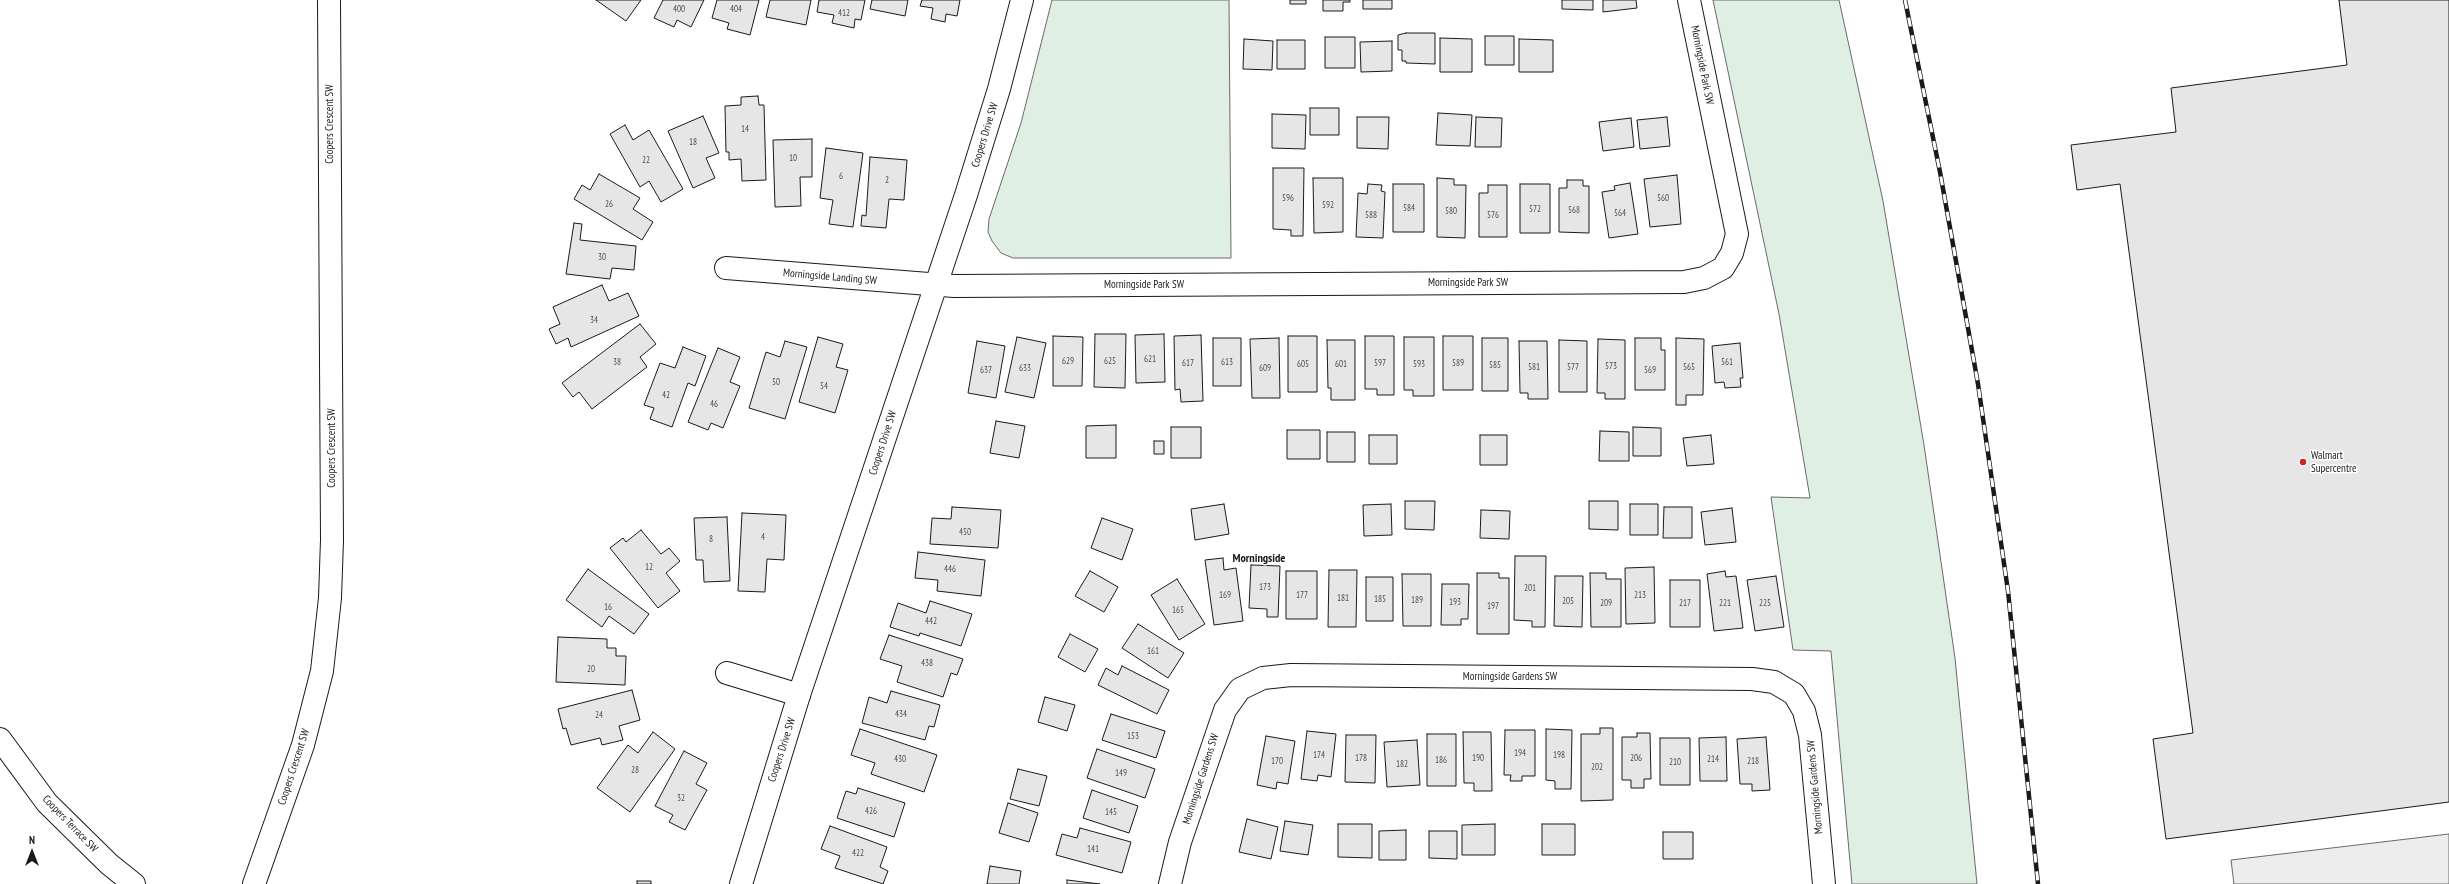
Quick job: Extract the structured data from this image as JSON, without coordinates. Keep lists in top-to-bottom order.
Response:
{
  "streets": {
    "street": [
      "Morningside Park SW",
      "Coopers Crescent SW",
      "Coopers Drive SW",
      "Morningside Landing SW",
      "Morningside Gardens SW",
      "Coopers Terrace SW"
    ]
  },
  "crossings": [
    ["Morningside Park SW", "Coopers Drive SW"],
    ["Morningside Park SW", "Morningside Landing SW"],
    ["Coopers Drive SW", "Morningside Landing SW"]
  ],
  "districts": ["Morningside"],
  "places": ["Walmart Supercentre"],
  "house_numbers": [
    "400",
    "404",
    "412",
    "14",
    "18",
    "10",
    "22",
    "6",
    "2",
    "596",
    "560",
    "26",
    "592",
    "584",
    "572",
    "568",
    "580",
    "564",
    "588",
    "576",
    "30",
    "34",
    "621",
    "629",
    "625",
    "38",
    "613",
    "561",
    "617",
    "597",
    "589",
    "605",
    "601",
    "593",
    "585",
    "573",
    "581",
    "577",
    "565",
    "633",
    "609",
    "637",
    "569",
    "50",
    "54",
    "42",
    "46",
    "450",
    "4",
    "8",
    "12",
    "446",
    "173",
    "201",
    "169",
    "177",
    "213",
    "181",
    "185",
    "189",
    "205",
    "193",
    "209",
    "217",
    "221",
    "225",
    "197",
    "16",
    "165",
    "442",
    "161",
    "438",
    "20",
    "434",
    "24",
    "153",
    "194",
    "174",
    "198",
    "178",
    "190",
    "206",
    "430",
    "214",
    "186",
    "170",
    "218",
    "210",
    "182",
    "202",
    "28",
    "149",
    "32",
    "426",
    "145",
    "141",
    "422"
  ],
  "north": "top"
}
